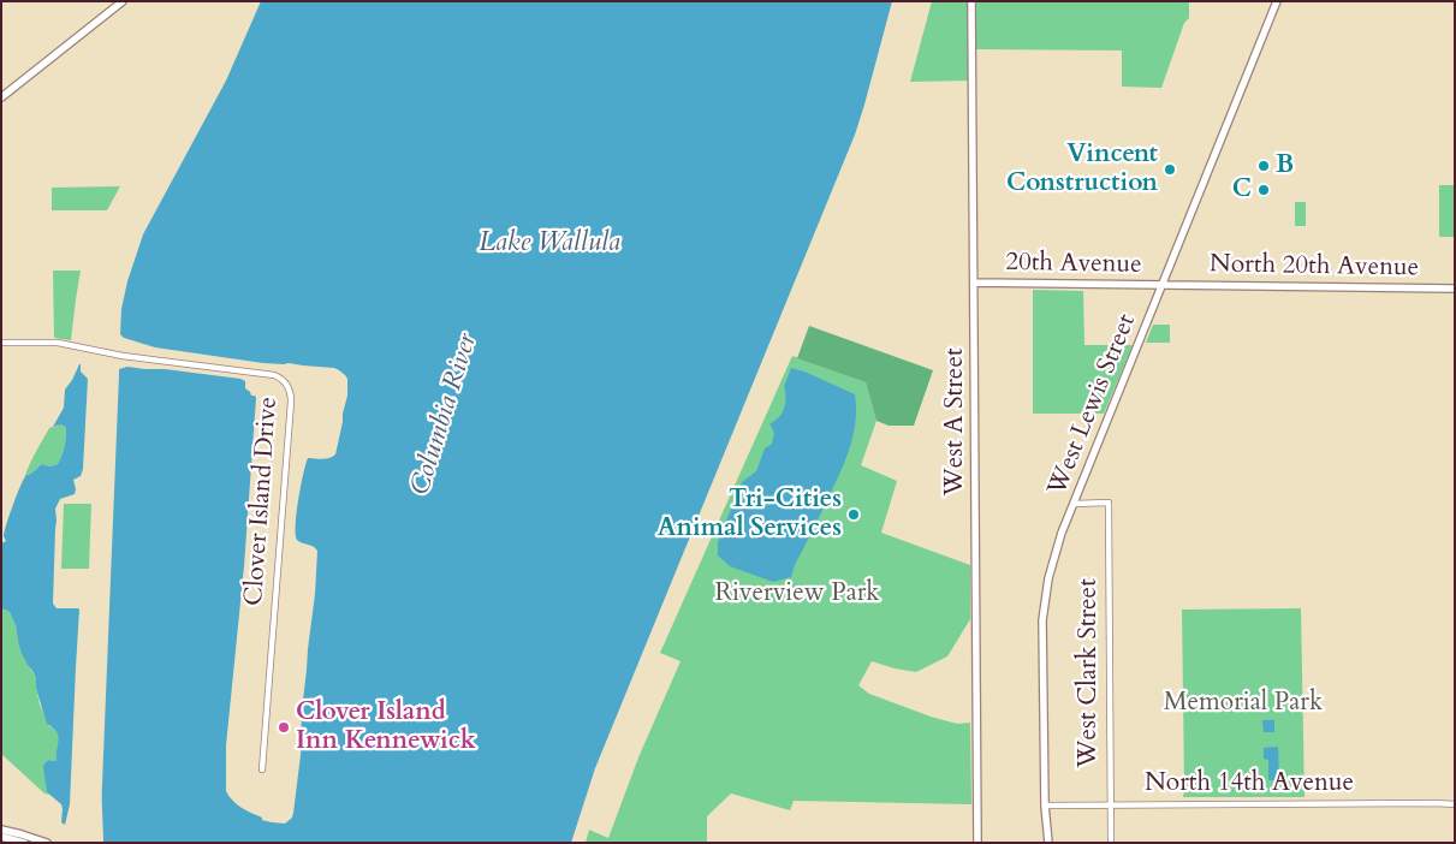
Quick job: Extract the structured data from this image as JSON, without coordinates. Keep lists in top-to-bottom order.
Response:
{
  "streets": {
    "main road": [
      "20th Avenue",
      "North 20th Avenue",
      "West Lewis Street",
      "West A Street"
    ],
    "street": ["Clover Island Drive", "West Clark Street", "North 14th Avenue"]
  },
  "crossings": [
    ["20th Avenue", "North 20th Avenue"],
    ["20th Avenue", "West Lewis Street"],
    ["20th Avenue", "West A Street"],
    ["West Lewis Street", "West Clark Street"],
    ["West Lewis Street", "North 14th Avenue"],
    ["West Clark Street", "North 14th Avenue"]
  ],
  "water": ["Lake Wallula", "Columbia River"],
  "parks": ["Riverview Park", "Memorial Park"],
  "places": [
    "B",
    "Vincent Construction",
    "C",
    "Tri-Cities Animal Services",
    "Clover Island Inn Kennewick"
  ]
}
